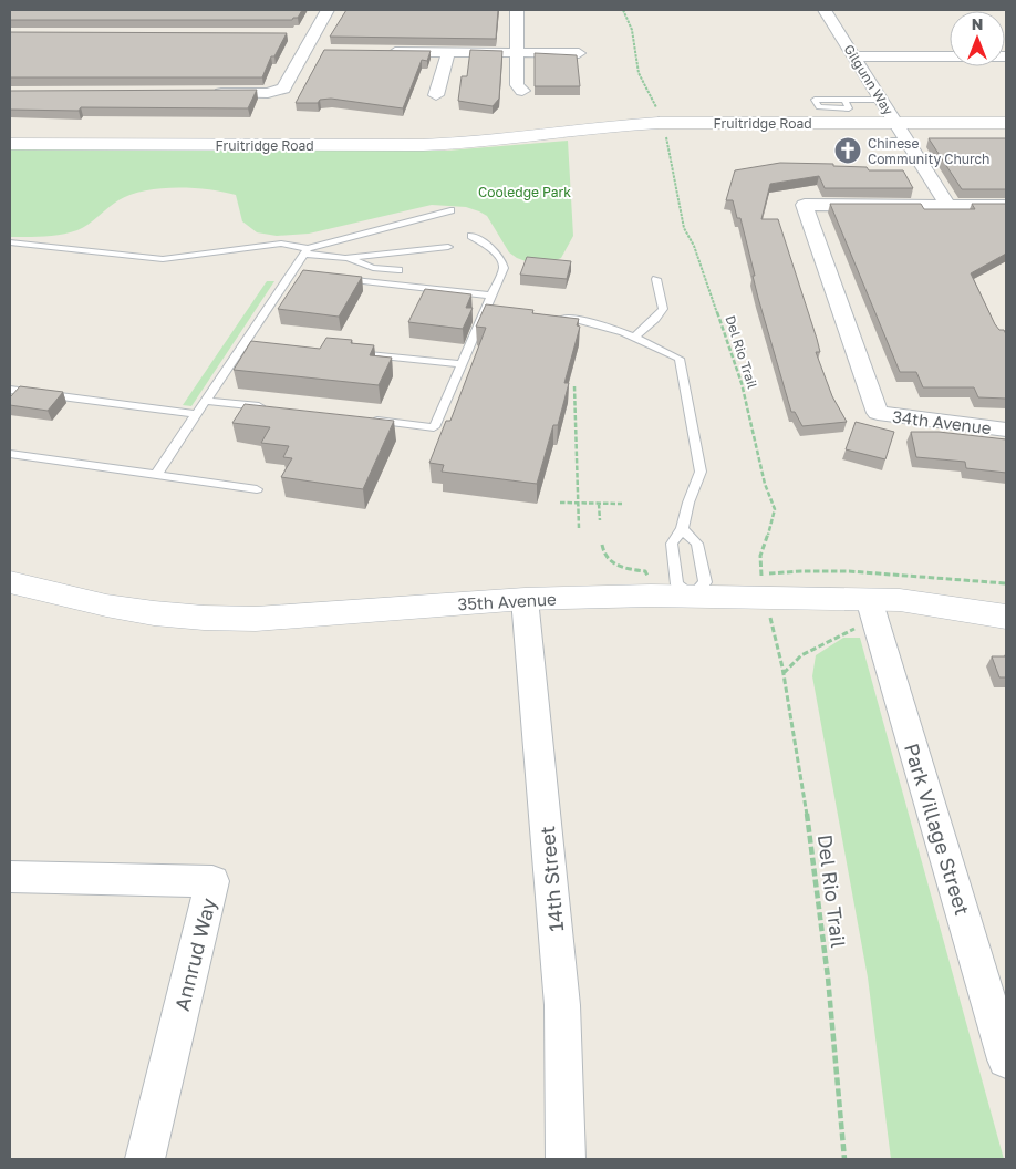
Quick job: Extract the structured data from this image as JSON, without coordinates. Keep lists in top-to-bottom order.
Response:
{
  "streets": {
    "main road": ["Fruitridge Road", "35th Avenue"],
    "street": [
      "Gilgunn Way",
      "34th Avenue",
      "Park Village Street",
      "14th Street",
      "Annrud Way"
    ],
    "path": ["Del Rio Trail"]
  },
  "crossings": [
    ["Gilgunn Way", "Fruitridge Road"],
    ["Gilgunn Way", "34th Avenue"],
    ["35th Avenue", "Park Village Street"],
    ["35th Avenue", "14th Street"]
  ],
  "parks": ["Cooledge Park"],
  "places": {
    "church": ["Chinese Community Church"]
  },
  "north": "top"
}
